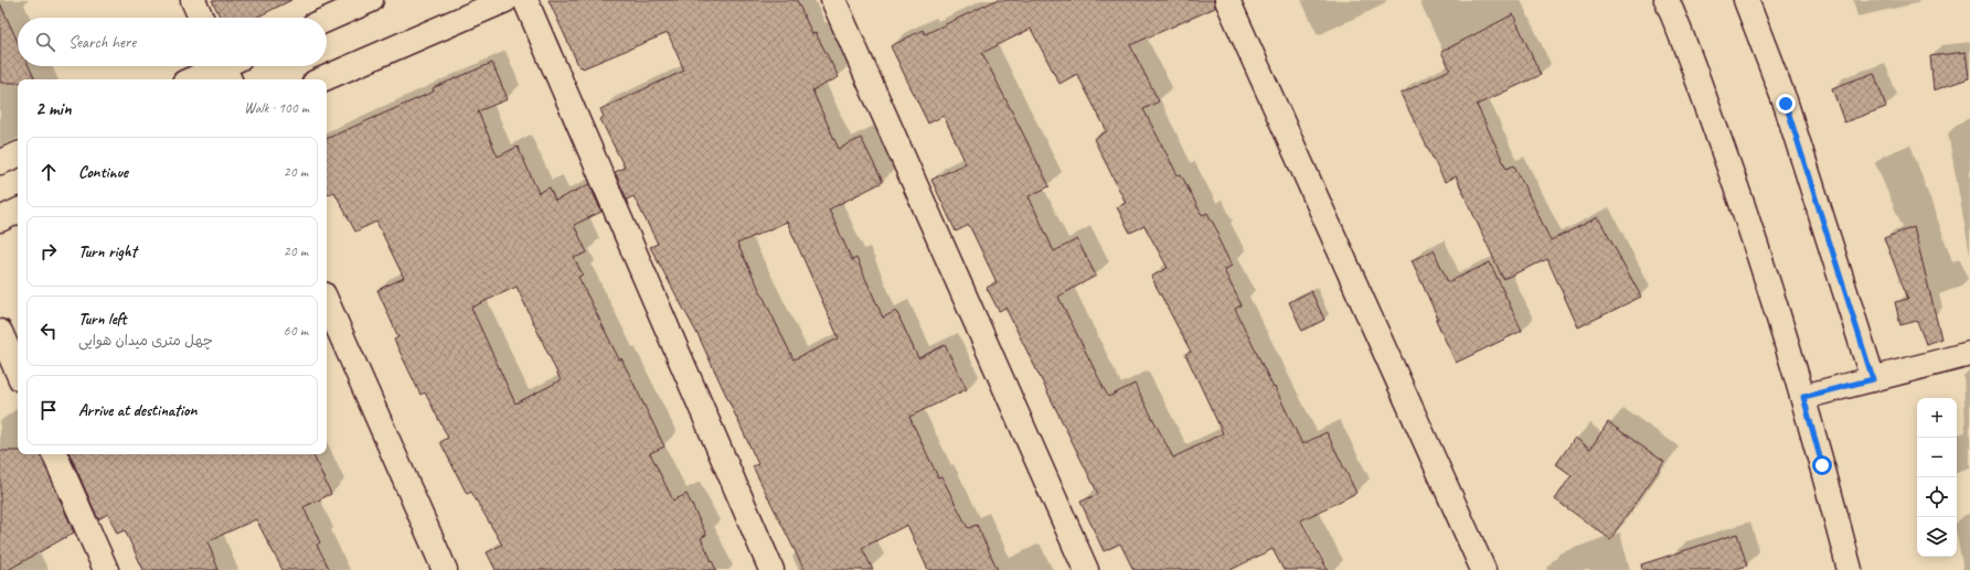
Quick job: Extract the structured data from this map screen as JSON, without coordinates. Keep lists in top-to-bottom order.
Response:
{
  "page": {
    "search": "Search here",
    "heading": ["2 min", "Walk · 100 m"],
    "list": [
      ["Continue", "20 m"],
      ["Turn right", "20 m"],
      ["Turn left", "چهل متری میدان هوایی", "60 m"],
      "Arrive at destination"
    ],
    "map_buttons": ["+", "−"]
  }
}
